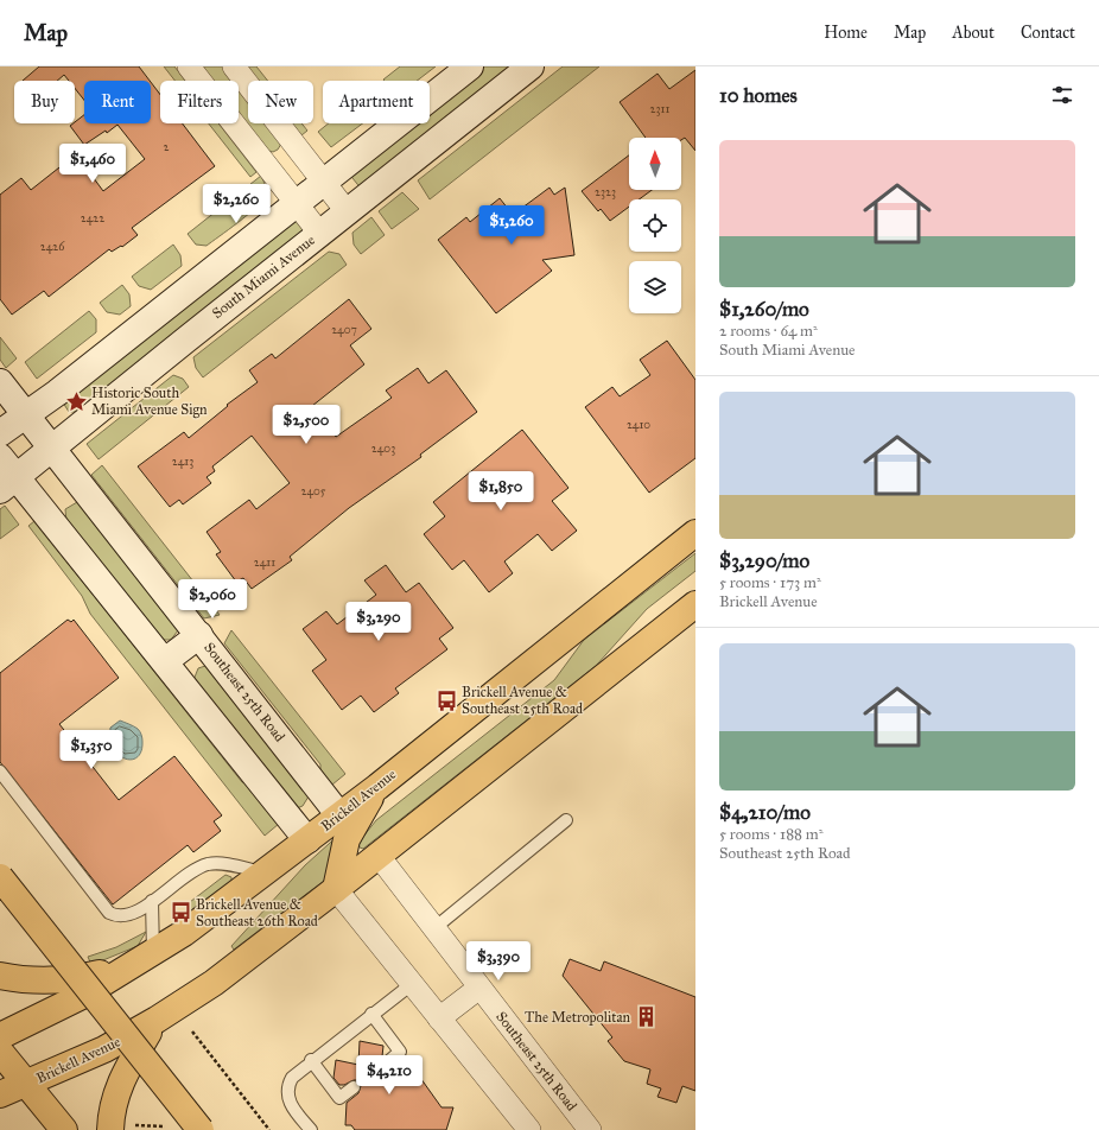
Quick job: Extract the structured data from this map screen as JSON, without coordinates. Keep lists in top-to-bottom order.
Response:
{
  "streets": {
    "main road": ["South Miami Avenue", "Southeast 25th Road", "Brickell Avenue"]
  },
  "crossings": [
    ["South Miami Avenue", "Southeast 25th Road"],
    ["Southeast 25th Road", "Brickell Avenue"]
  ],
  "places": {
    "place": ["Historic South Miami Avenue Sign"],
    "bus stop": ["Brickell Avenue & Southeast 25th Road", "Brickell Avenue & Southeast 26th Road"],
    "building": ["The Metropolitan"]
  },
  "house_numbers": [
    "2311",
    "2",
    "2323",
    "2422",
    "2426",
    "2407",
    "2410",
    "2403",
    "2413",
    "2405",
    "2411"
  ],
  "north": "top",
  "page": {
    "header": "Map",
    "nav": [
      "Home",
      "Map",
      "About",
      "Contact"
    ],
    "heading": "10 homes",
    "chip": [
      "Buy",
      "Rent",
      "Filters",
      "New",
      "Apartment"
    ],
    "list": [
      {
        "name": "$1,260/mo",
        "note": "2 rooms · 64 m² · South Miami Avenue"
      },
      {
        "name": "$3,290/mo",
        "note": "5 rooms · 173 m² · Brickell Avenue"
      },
      {
        "name": "$4,210/mo",
        "note": "5 rooms · 188 m² · Southeast 25th Road"
      }
    ],
    "price": [
      "$1,460",
      "$2,260",
      "$1,260",
      "$2,500",
      "$1,850",
      "$2,060",
      "$3,290",
      "$1,350",
      "$3,390",
      "$4,210"
    ]
  }
}
